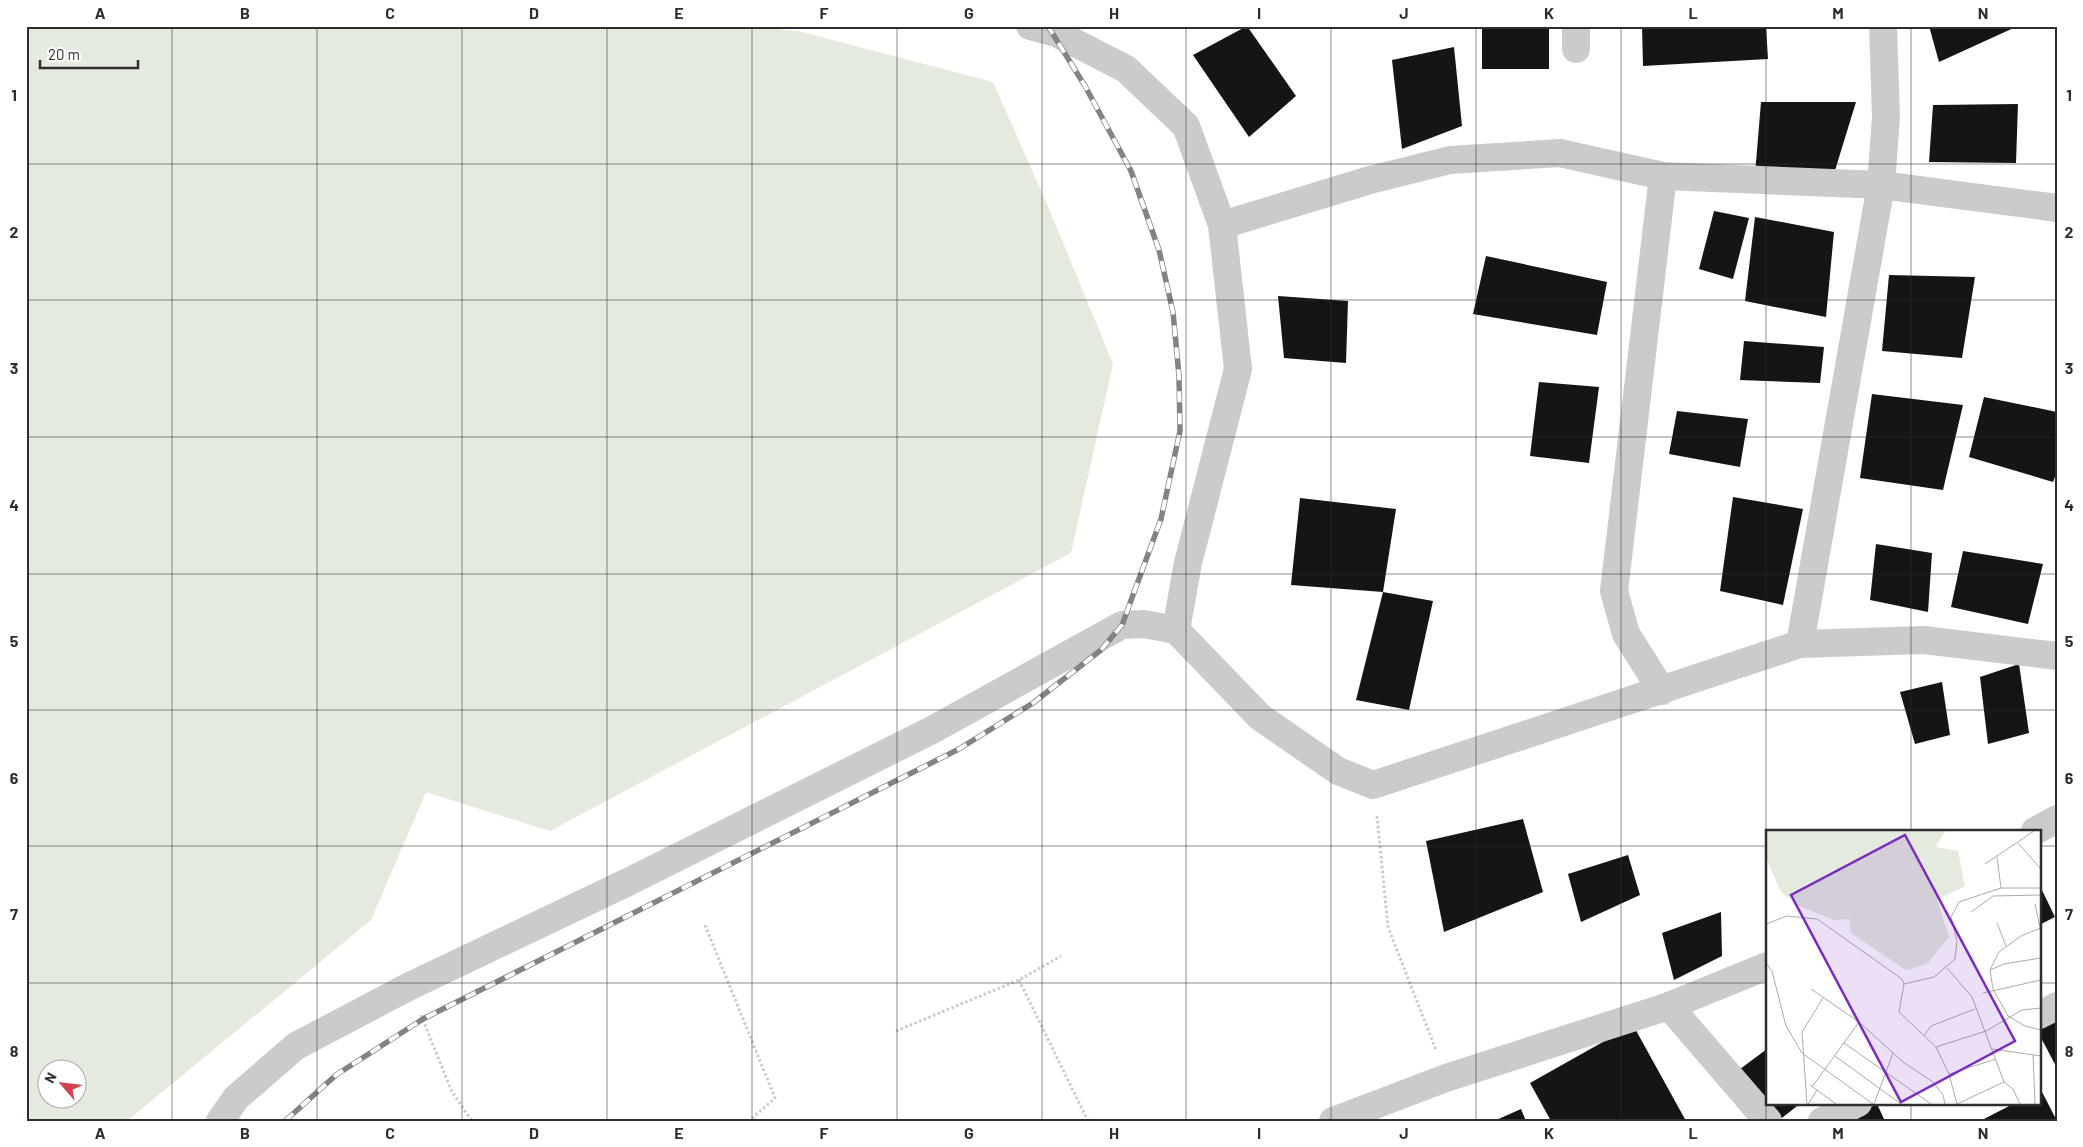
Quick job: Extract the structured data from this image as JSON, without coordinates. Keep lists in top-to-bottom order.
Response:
{
  "scale_bar": "20 m",
  "north": "top left",
  "grid": {
    "columns": [
      "A",
      "B",
      "C",
      "D",
      "E",
      "F",
      "G",
      "H",
      "I",
      "J",
      "K",
      "L",
      "M",
      "N"
    ],
    "rows": [
      "1",
      "2",
      "3",
      "4",
      "5",
      "6",
      "7",
      "8"
    ]
  }
}
